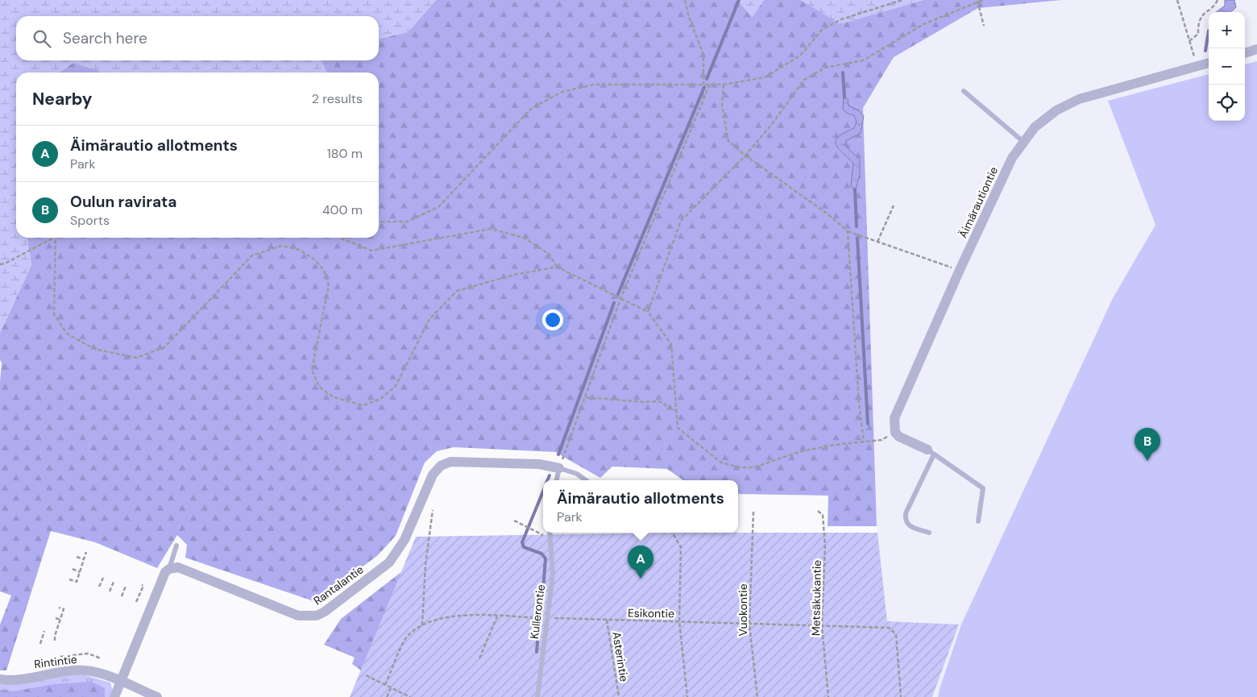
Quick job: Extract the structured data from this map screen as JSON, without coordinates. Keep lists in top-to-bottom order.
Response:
{
  "streets": {
    "street": ["Äimärautiontie", "Rantalantie", "Rintintie"],
    "lane": ["Kullerontie"],
    "path": [
      "Metsäkukantie",
      "Vuokontie",
      "Esikontie",
      "Asterintie"
    ]
  },
  "crossings": [
    ["Metsäkukantie", "Esikontie"],
    ["Vuokontie", "Esikontie"],
    ["Kullerontie", "Esikontie"],
    ["Esikontie", "Asterintie"]
  ],
  "page": {
    "map_buttons": ["+", "−"],
    "search": "Search here",
    "heading": ["Nearby", "2 results"],
    "list": [
      {
        "mark": "A",
        "name": "Äimärautio allotments",
        "note": "Park",
        "value": "180 m"
      },
      {
        "mark": "B",
        "name": "Oulun ravirata",
        "note": "Sports",
        "value": "400 m"
      }
    ],
    "pins": ["B", "A"],
    "popup": ["Äimärautio allotments", "Park"]
  }
}
